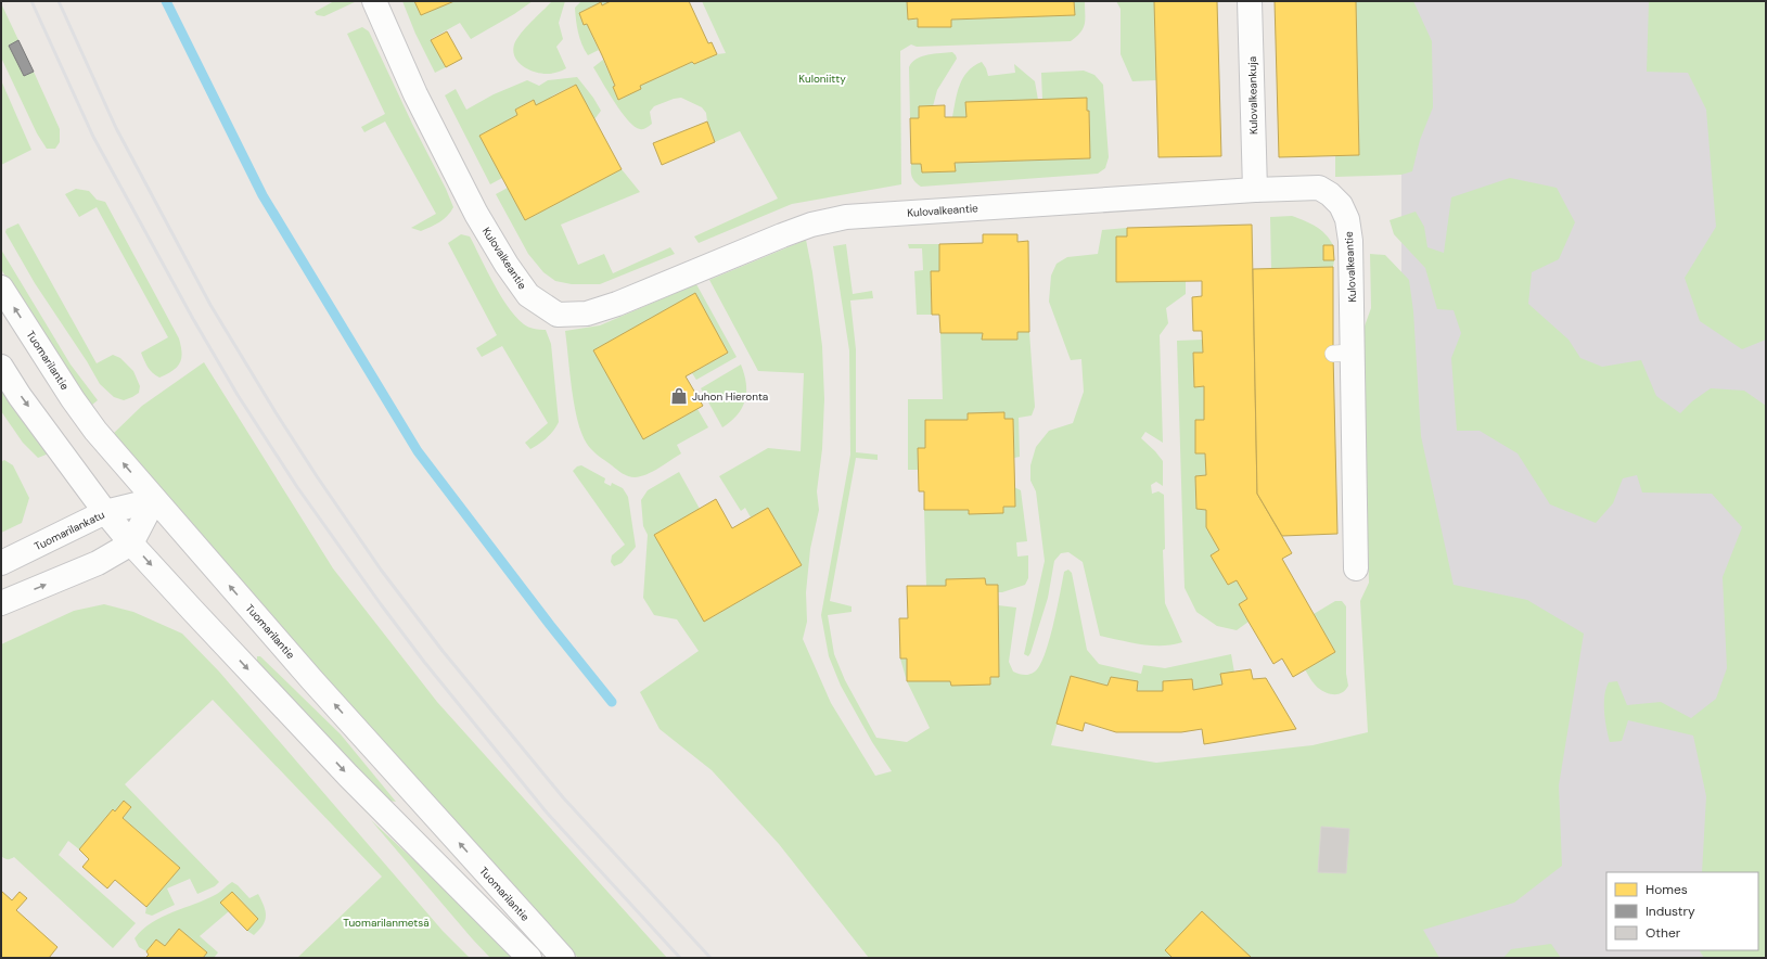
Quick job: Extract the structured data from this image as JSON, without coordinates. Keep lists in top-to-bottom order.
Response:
{
  "streets": {
    "street": [
      "Kulovalkeankuja",
      "Kulovalkeantie",
      "Tuomarilantie",
      "Tuomarilankatu"
    ]
  },
  "crossings": [
    ["Kulovalkeankuja", "Kulovalkeantie"],
    ["Tuomarilantie", "Tuomarilankatu"]
  ],
  "parks": ["Kuloniitty", "Tuomarilanmetsä"],
  "places": {
    "shop": ["Juhon Hieronta"]
  },
  "legend": ["Homes", "Industry", "Other"]
}
